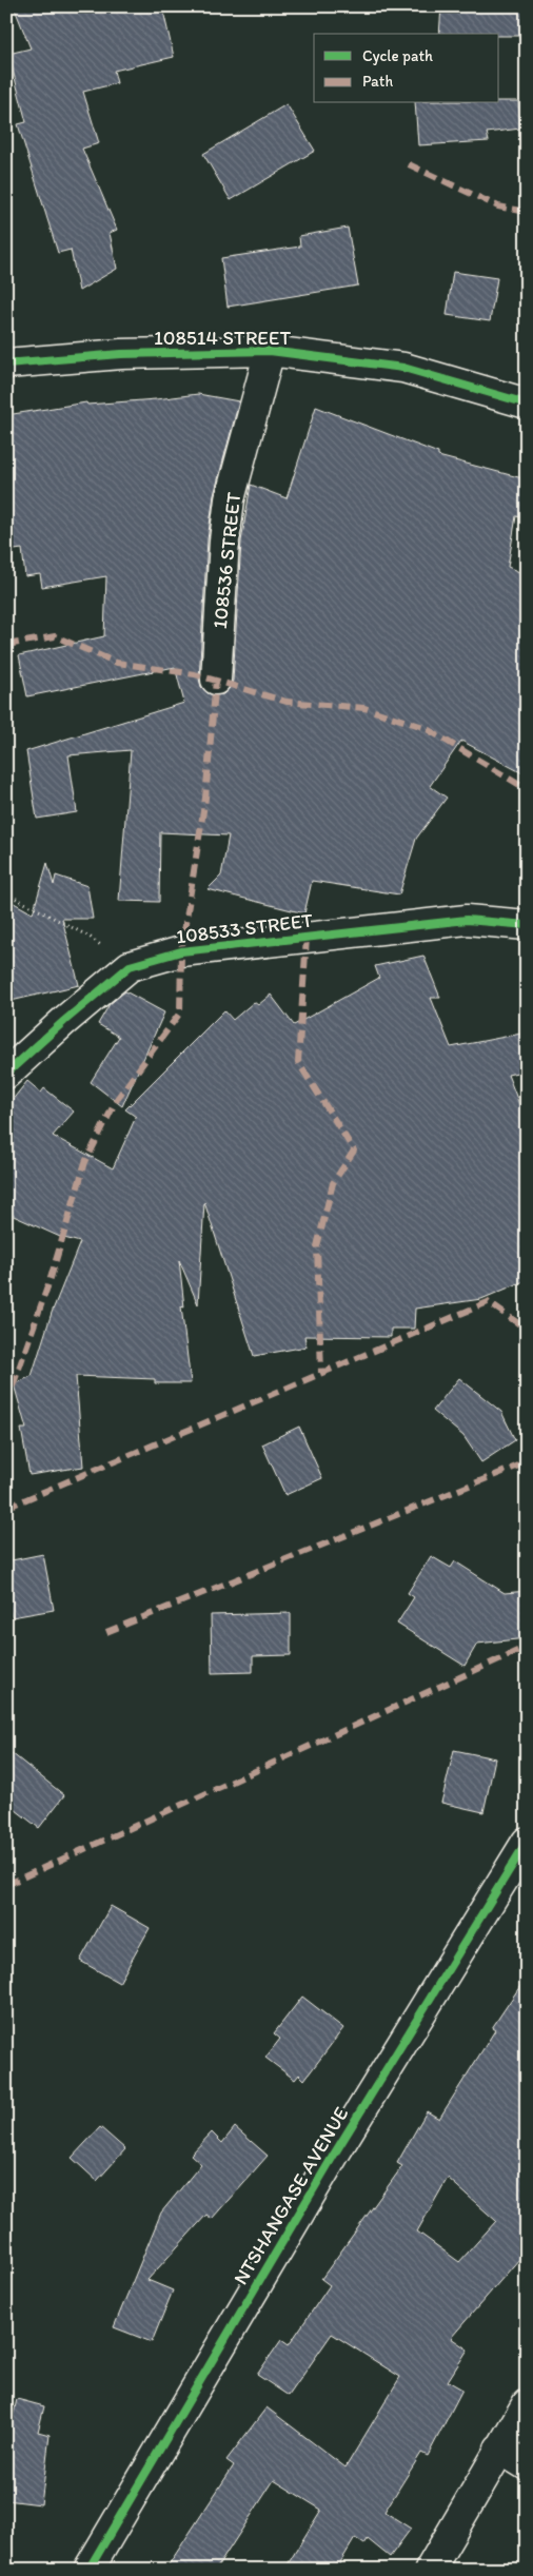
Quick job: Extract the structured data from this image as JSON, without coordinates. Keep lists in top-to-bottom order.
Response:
{
  "streets": {
    "street": [
      "108514 STREET",
      "108536 STREET",
      "108533 STREET",
      "NTSHANGASE AVENUE"
    ]
  },
  "crossings": [
    ["108514 STREET", "108536 STREET"]
  ],
  "legend": ["Cycle path", "Path"]
}
